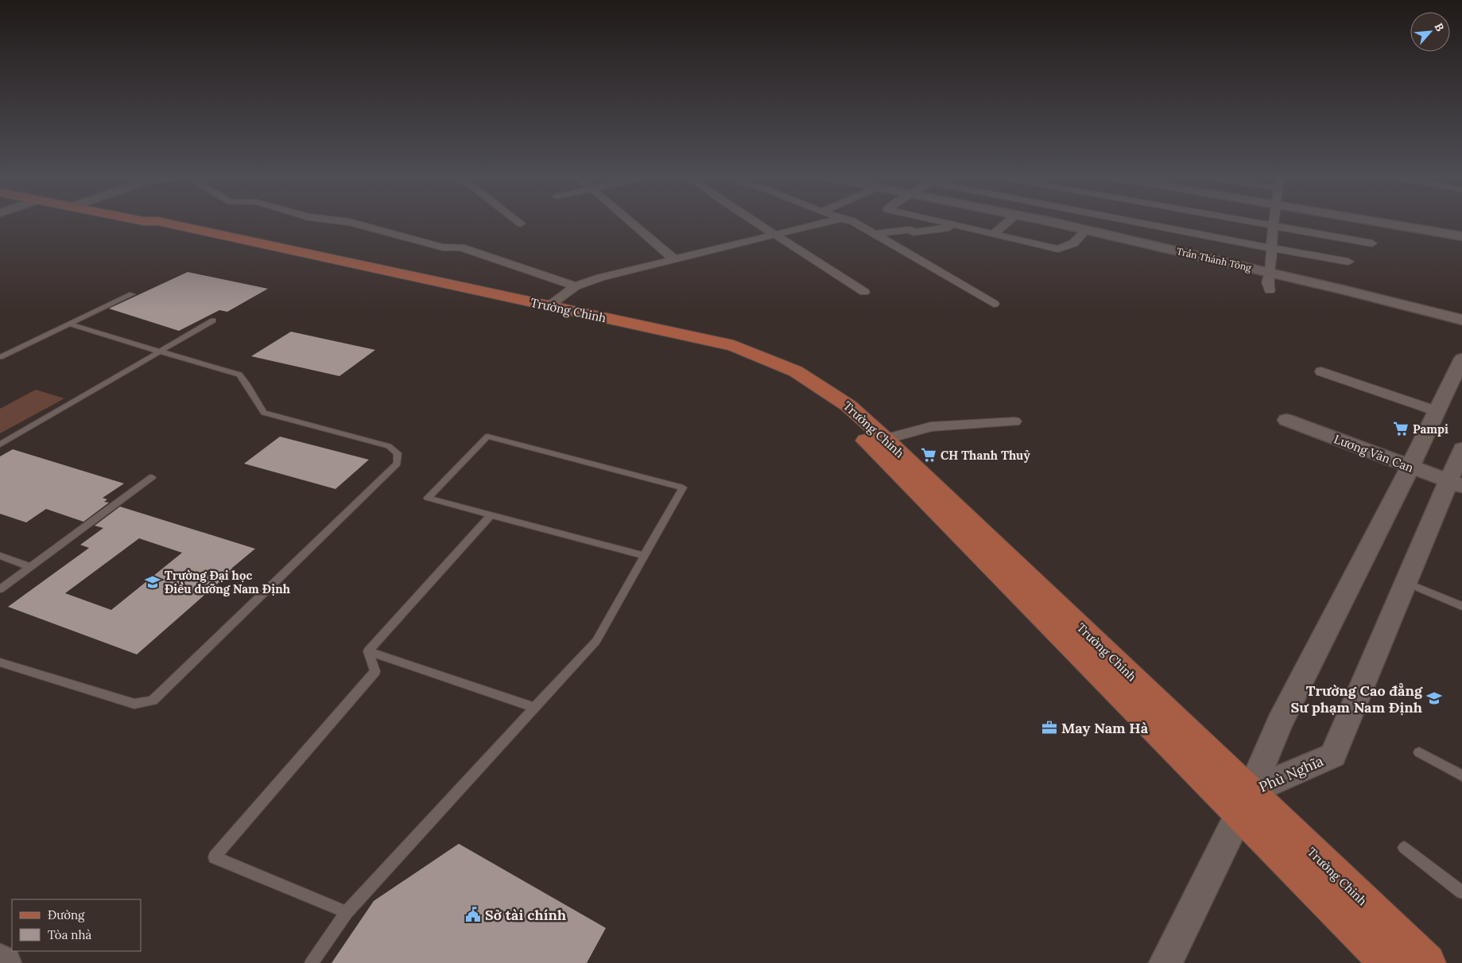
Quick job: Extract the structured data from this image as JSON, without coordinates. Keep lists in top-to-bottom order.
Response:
{
  "streets": {
    "main road": ["Trường Chinh"],
    "street": ["Trần Thánh Tông", "Lương Văn Can", "Phù Nghĩa"]
  },
  "crossings": [
    ["Trường Chinh", "Phù Nghĩa"],
    ["Lương Văn Can", "Phù Nghĩa"]
  ],
  "places": {
    "supermarket": ["Pampi", "CH Thanh Thuỷ"],
    "school or university": ["Trường Đại học Điều dưỡng Nam Định", "Trường Cao đẳng Sư phạm Nam Định"],
    "office": ["May Nam Hà"],
    "public building": ["Sở tài chính"]
  },
  "legend": ["Đường", "Tòa nhà"],
  "north": "top right"
}
